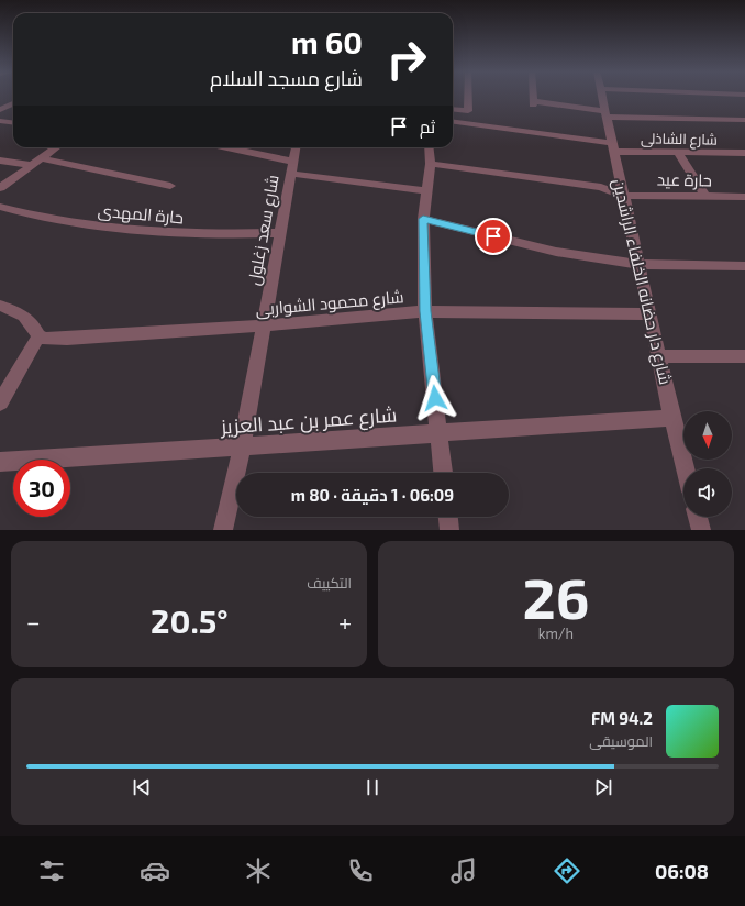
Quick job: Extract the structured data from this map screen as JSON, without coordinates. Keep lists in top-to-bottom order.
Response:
{
  "streets": {
    "street": [
      "شارع الشاذلى",
      "حارة عيد",
      "حارة المهدى",
      "شارع سعد زغلول",
      "شارع دار حضانه الخلفاء الراشدين",
      "شارع محمود الشواربى",
      "شارع عمر بن عبد العزيز"
    ]
  },
  "crossings": [
    ["شارع الشاذلى", "شارع دار حضانه الخلفاء الراشدين"],
    ["حارة عيد", "شارع دار حضانه الخلفاء الراشدين"],
    ["حارة المهدى", "شارع سعد زغلول"],
    ["شارع سعد زغلول", "شارع محمود الشواربى"],
    ["شارع سعد زغلول", "شارع عمر بن عبد العزيز"],
    ["شارع دار حضانه الخلفاء الراشدين", "شارع محمود الشواربى"],
    ["شارع دار حضانه الخلفاء الراشدين", "شارع عمر بن عبد العزيز"]
  ],
  "north": "bottom",
  "page": {
    "turn": ["60 m", "شارع مسجد السلام"],
    "then": "ثم",
    "limit": "30",
    "trip": "06:09 · 1 دقيقة · 80 m",
    "tile": [
      ["26", "km/h"],
      "التكييف"
    ],
    "heat": ["−", "20.5°", "+"],
    "song": ["94.2 FM", "الموسيقى"],
    "tabs": "06:08"
  }
}
